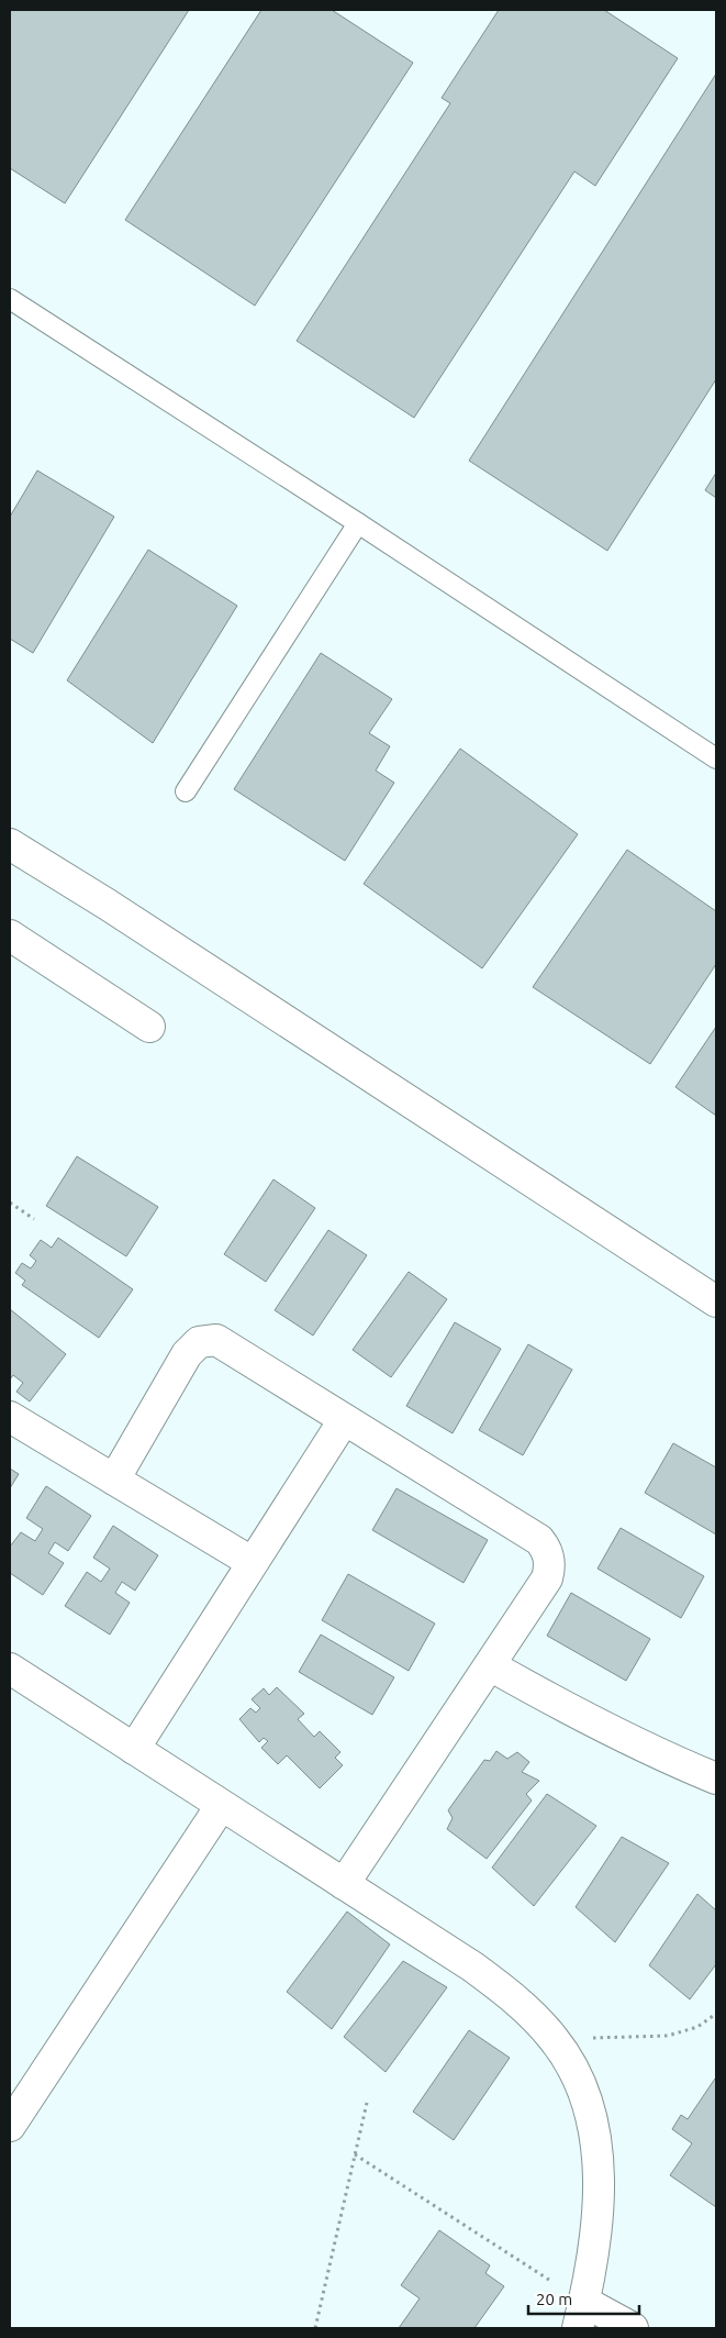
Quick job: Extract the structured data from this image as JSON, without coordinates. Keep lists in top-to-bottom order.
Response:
{
  "scale_bar": "20 m"
}
